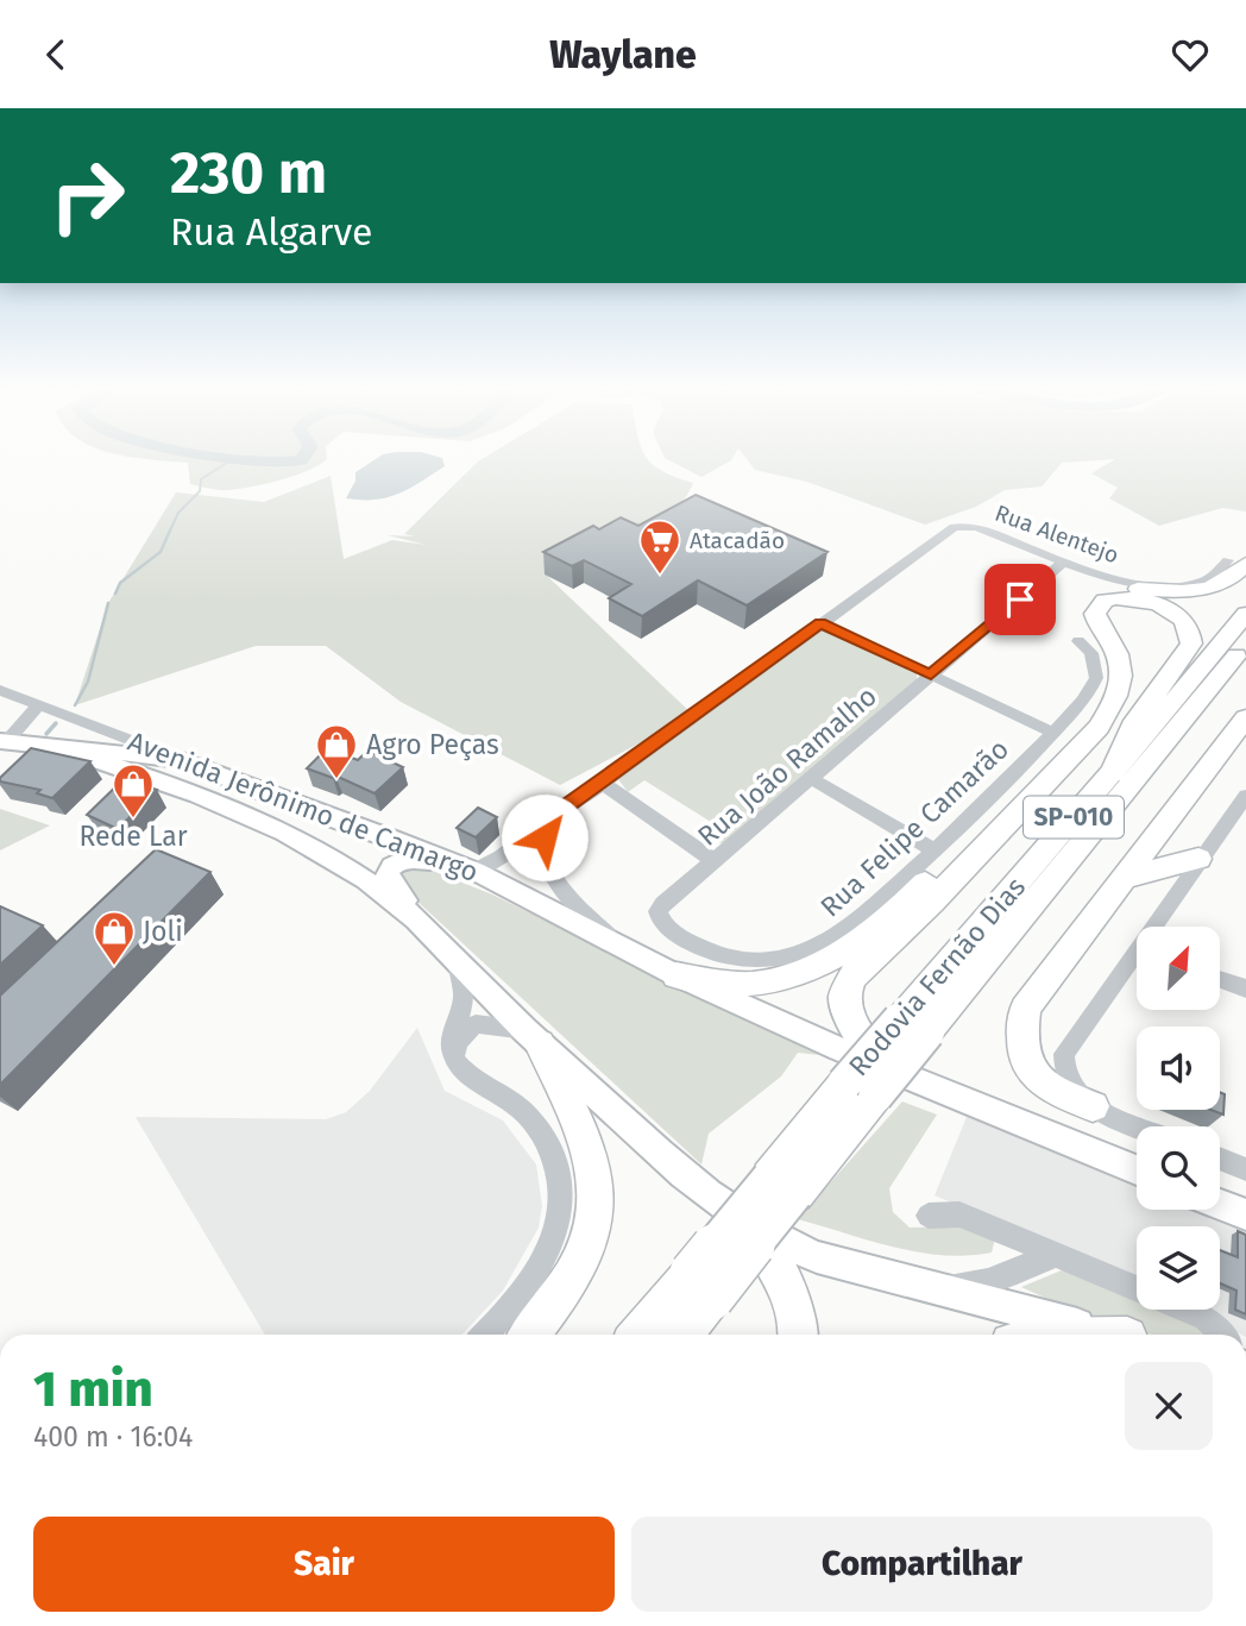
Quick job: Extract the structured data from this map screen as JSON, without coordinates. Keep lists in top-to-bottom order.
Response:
{
  "streets": {
    "highway": ["SP-010", "Rodovia Fernão Dias"],
    "main road": ["Avenida Jerônimo de Camargo"],
    "street": ["Rua Alentejo", "Rua João Ramalho", "Rua Felipe Camarão"]
  },
  "crossings": [
    ["Rua Alentejo", "Rua João Ramalho"],
    ["Rua João Ramalho", "Rua Felipe Camarão"],
    ["Avenida Jerônimo de Camargo", "Rodovia Fernão Dias"]
  ],
  "places": {
    "supermarket": ["Atacadão"],
    "shop": ["Agro Peças", "Rede Lar", "Joli"]
  },
  "north": "top right",
  "page": {
    "header": "Waylane",
    "turn": ["230 m", "Rua Algarve"],
    "heading": ["1 min", "400 m · 16:04"],
    "buttons": ["Sair", "Compartilhar"]
  }
}
